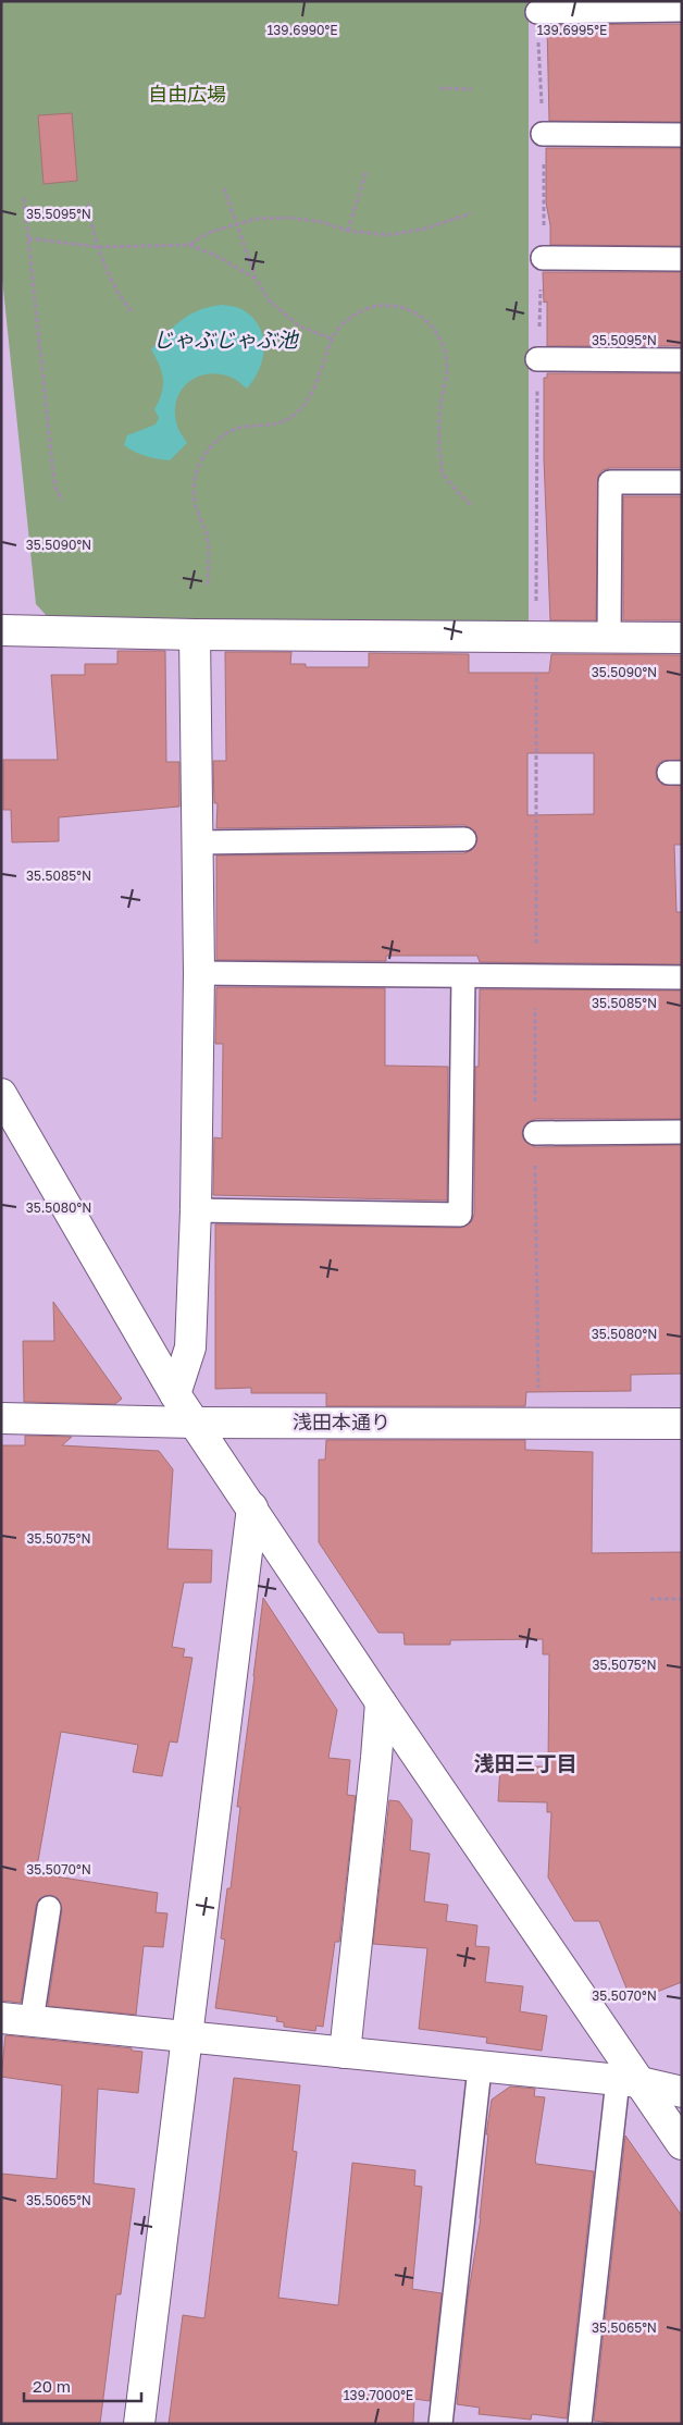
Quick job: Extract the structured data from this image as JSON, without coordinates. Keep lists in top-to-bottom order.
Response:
{
  "streets": {
    "street": ["浅田本通り"]
  },
  "districts": ["浅田三丁目"],
  "water": ["じゃぶじゃぶ池"],
  "parks": ["自由広場"],
  "scale_bar": "20 m",
  "coordinates": [
    "139.6995°E",
    "139.6990°E",
    "35.5095°N",
    "35.5090°N",
    "35.5085°N",
    "35.5080°N",
    "35.5075°N",
    "35.5070°N",
    "35.5065°N",
    "139.7000°E"
  ]
}
